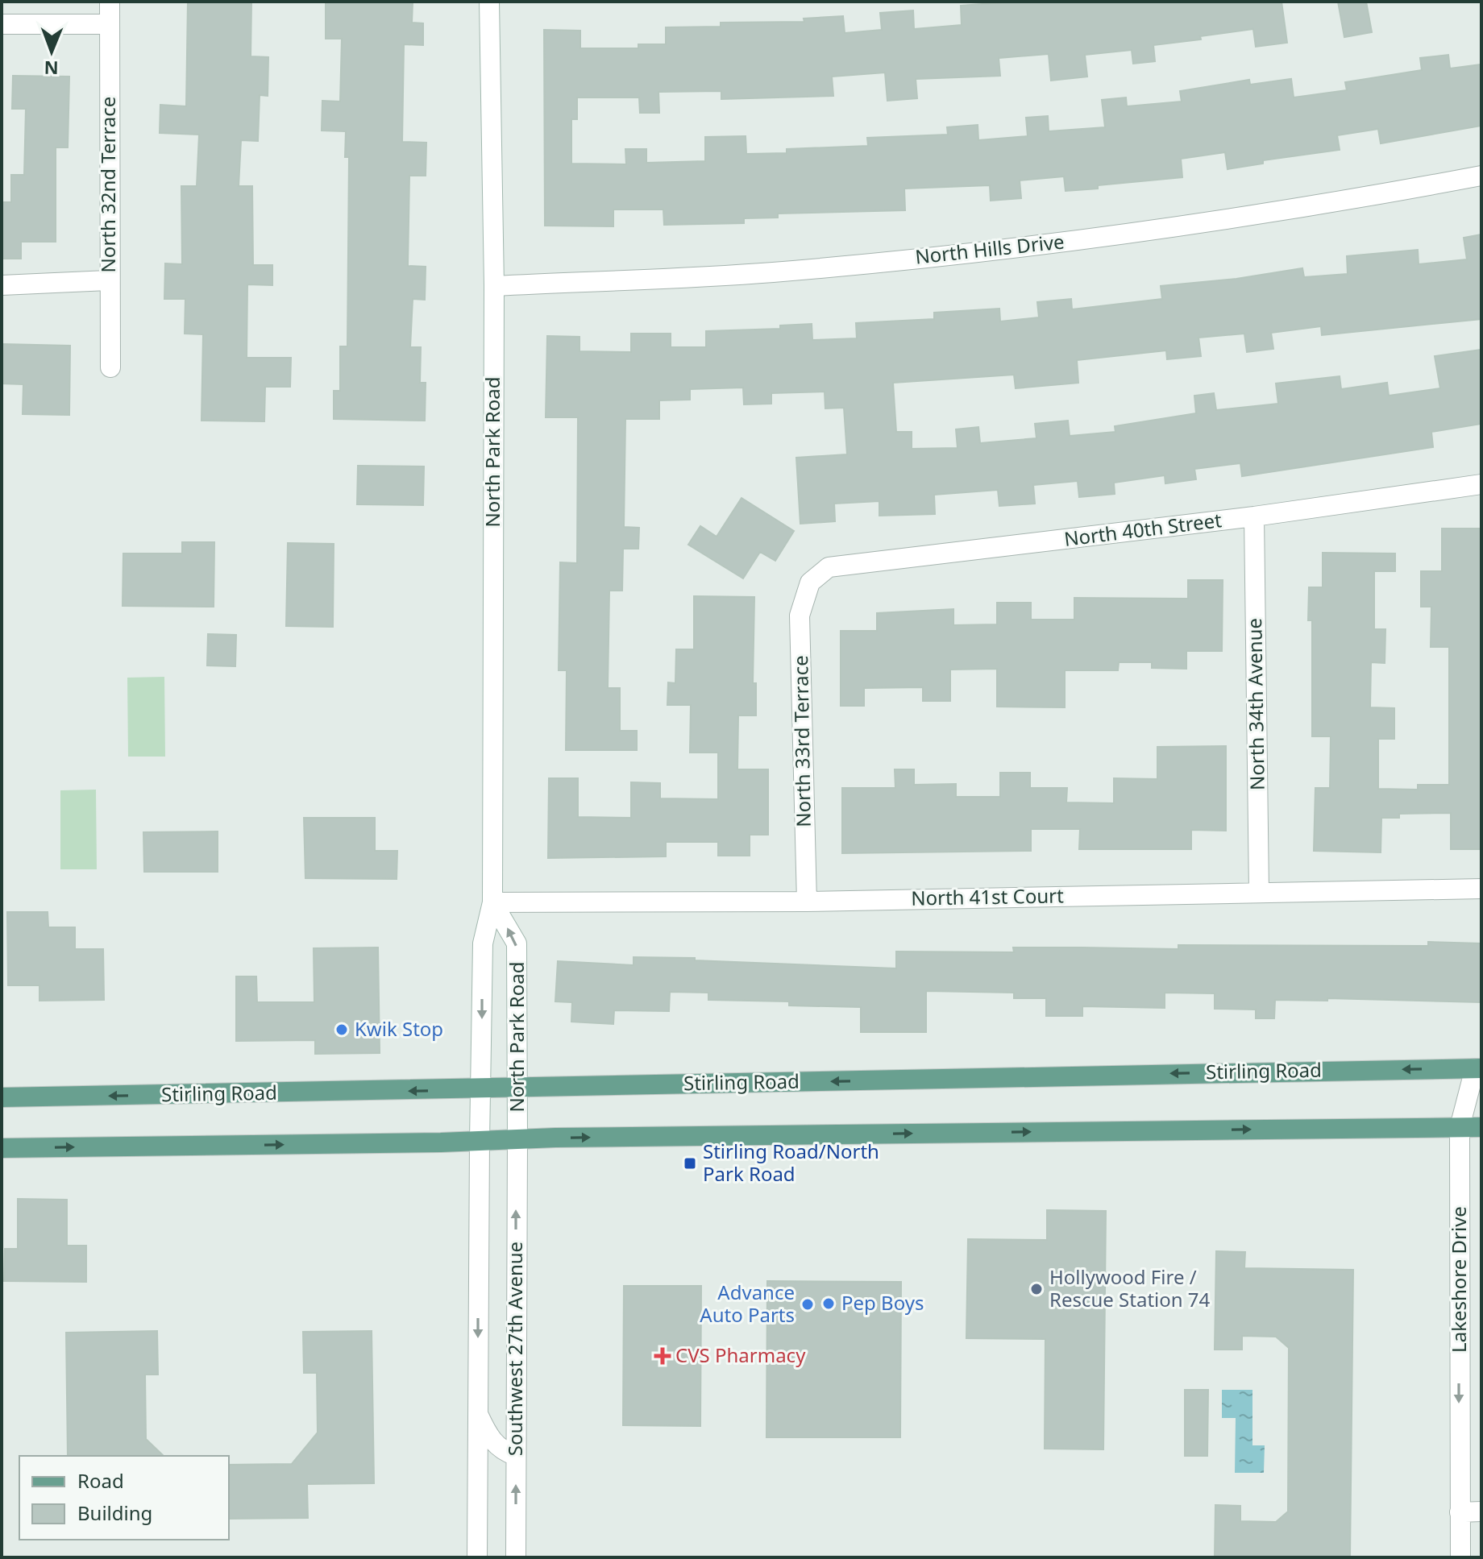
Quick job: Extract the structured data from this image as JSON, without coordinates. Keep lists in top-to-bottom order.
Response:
{
  "streets": {
    "main road": ["Stirling Road"],
    "street": [
      "North 32nd Terrace",
      "North Hills Drive",
      "North Park Road",
      "North 40th Street",
      "North 34th Avenue",
      "North 33rd Terrace",
      "North 41st Court",
      "Lakeshore Drive",
      "Southwest 27th Avenue"
    ]
  },
  "crossings": [
    ["North Hills Drive", "North Park Road"],
    ["North Park Road", "North 41st Court"],
    ["North Park Road", "Stirling Road"],
    ["North Park Road", "Southwest 27th Avenue"],
    ["North 40th Street", "North 34th Avenue"],
    ["North 40th Street", "North 33rd Terrace"],
    ["North 34th Avenue", "North 41st Court"],
    ["North 33rd Terrace", "North 41st Court"],
    ["Stirling Road", "Lakeshore Drive"]
  ],
  "one_way": ["Lakeshore Drive"],
  "places": {
    "other": [
      "Kwik Stop",
      "Hollywood Fire / Rescue Station 74",
      "Pep Boys",
      "Advance Auto Parts"
    ],
    "transit": ["Stirling Road/North Park Road"],
    "health": ["CVS Pharmacy"]
  },
  "legend": ["Road", "Building"],
  "north": "bottom"
}
